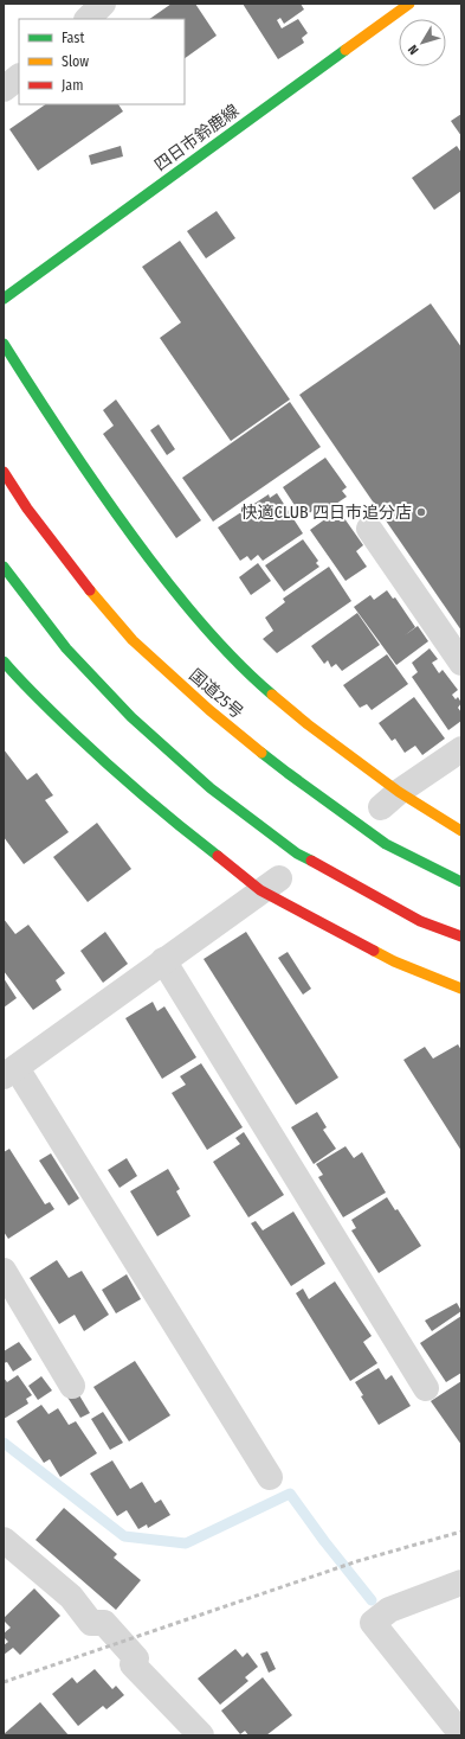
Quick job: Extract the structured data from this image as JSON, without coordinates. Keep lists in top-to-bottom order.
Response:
{
  "streets": {
    "main road": ["四日市鈴鹿線", "国道25号"]
  },
  "places": ["快適CLUB 四日市追分店"],
  "legend": ["Fast", "Slow", "Jam"],
  "north": "bottom left"
}
